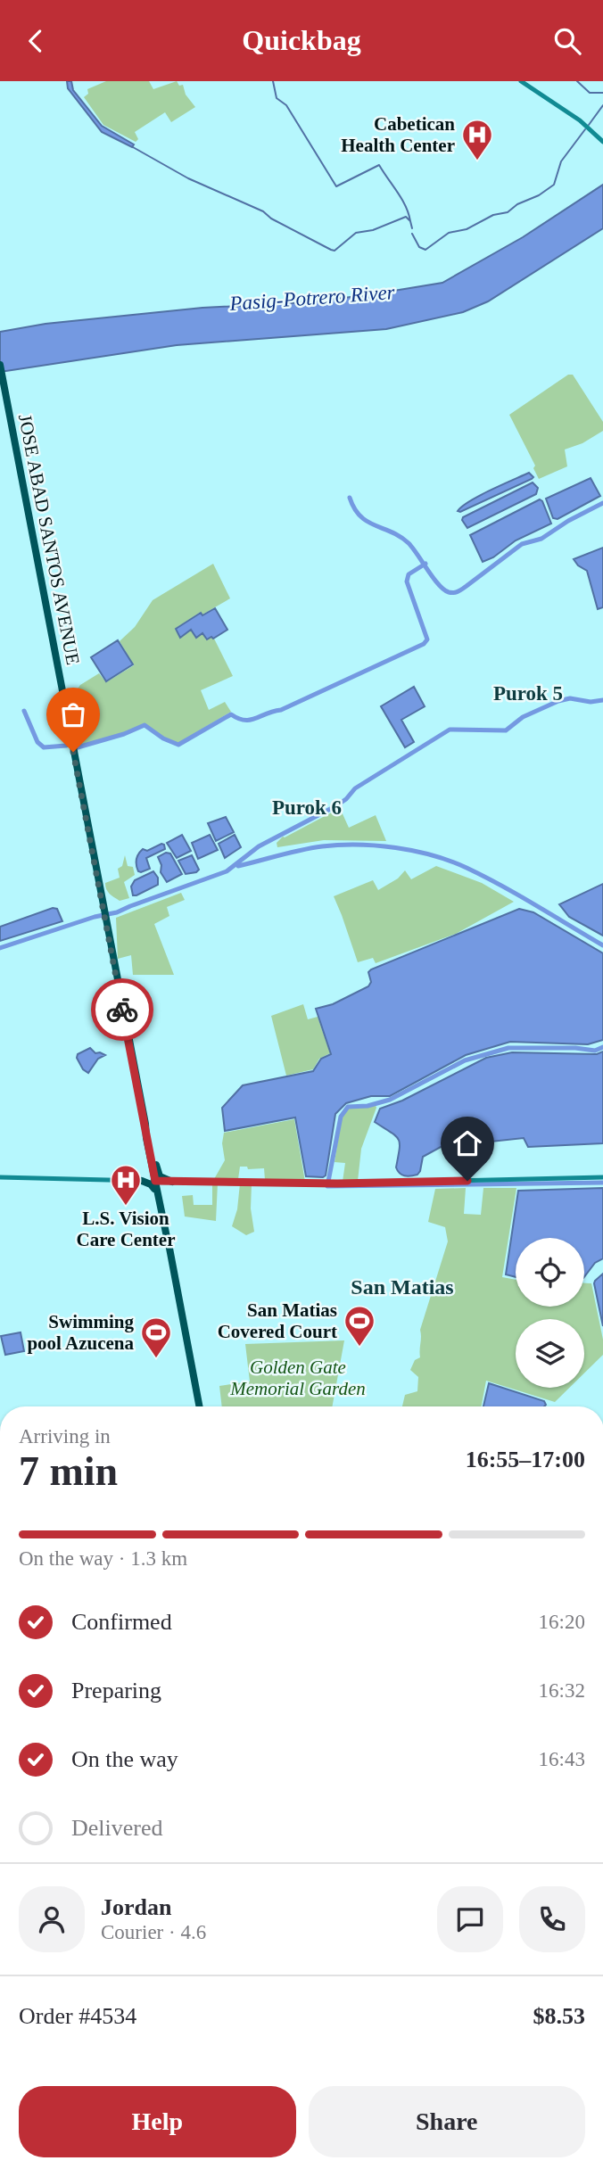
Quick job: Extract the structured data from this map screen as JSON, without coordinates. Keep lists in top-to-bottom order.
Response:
{
  "streets": {
    "highway": ["JOSE ABAD SANTOS AVENUE"]
  },
  "districts": ["Purok 5", "Purok 6", "San Matias"],
  "water": ["Pasig-Potrero River"],
  "parks": ["Golden Gate Memorial Garden"],
  "places": {
    "hospital": ["Cabetican Health Center", "L.S. Vision Care Center"],
    "sports": ["San Matias Covered Court", "Swimming pool Azucena"]
  },
  "page": {
    "header": "Quickbag",
    "heading": ["7 min", "Arriving in", "16:55–17:00"],
    "panel": [
      "Jordan",
      "Courier · 4.6",
      "Order #4534",
      "$8.53"
    ],
    "bar": "On the way · 1.3 km",
    "list": [
      ["Confirmed", "16:20"],
      ["Preparing", "16:32"],
      ["On the way", "16:43"],
      "Delivered"
    ],
    "buttons": ["Help", "Share"]
  }
}
